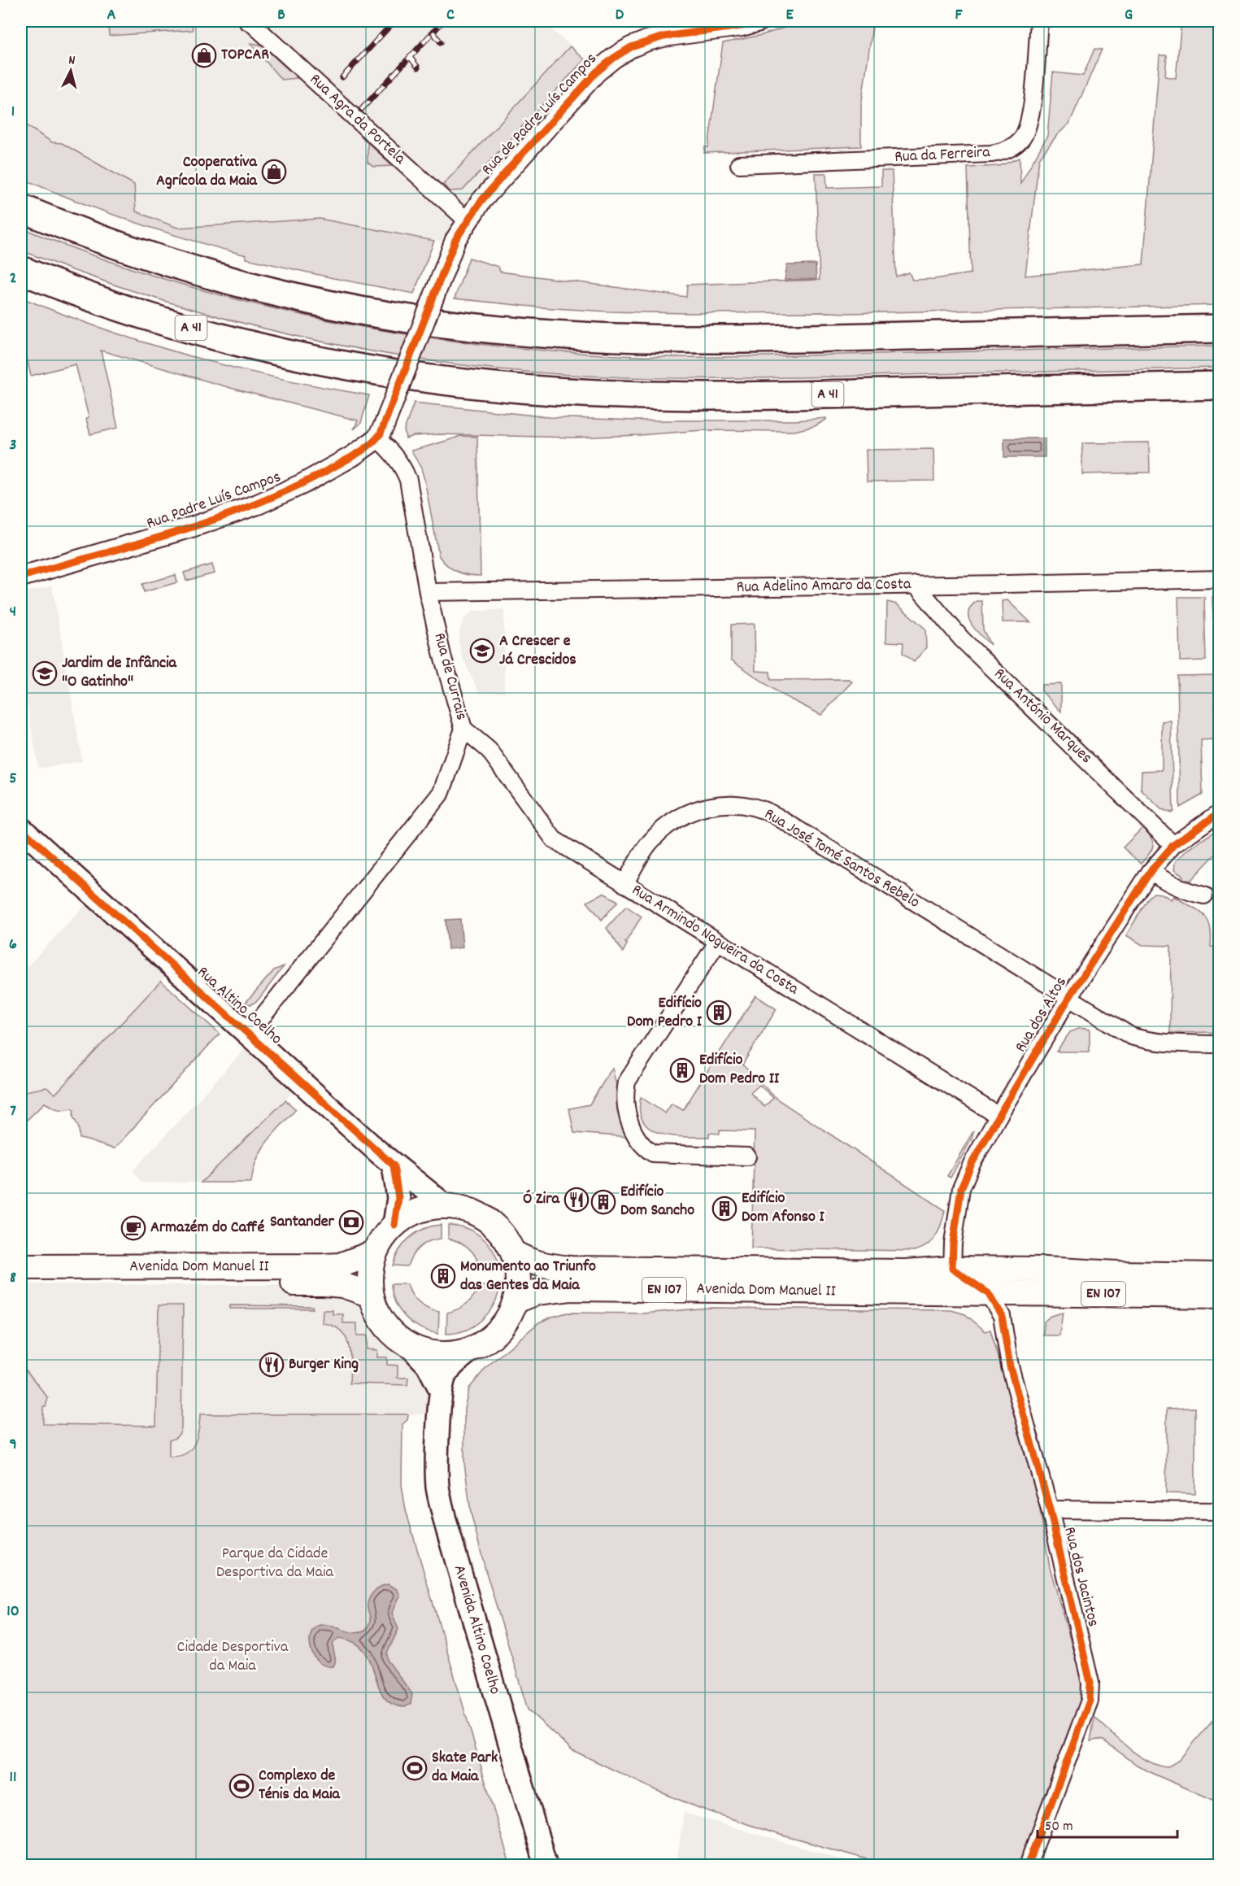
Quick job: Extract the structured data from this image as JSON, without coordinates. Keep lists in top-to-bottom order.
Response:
{
  "streets": {
    "highway": ["A 41"],
    "main road": [
      "Rua Altino Coelho",
      "Avenida Dom Manuel II",
      "EN 107",
      "Avenida Altino Coelho"
    ],
    "street": [
      "Rua de Padre Luís Campos",
      "Rua Agra da Portela",
      "Rua da Ferreira",
      "Rua Padre Luís Campos",
      "Rua Adelino Amaro da Costa",
      "Rua de Currais",
      "Rua António Marques",
      "Rua José Tomé Santos Rebelo",
      "Rua Armindo Nogueira da Costa",
      "Rua dos Altos",
      "Rua dos Jacintos"
    ]
  },
  "crossings": [
    ["Rua de Padre Luís Campos", "Rua Agra da Portela"],
    ["Rua Padre Luís Campos", "Rua de Currais"],
    ["Rua Adelino Amaro da Costa", "Rua de Currais"],
    ["Rua Adelino Amaro da Costa", "Rua António Marques"],
    ["Rua de Currais", "Rua Armindo Nogueira da Costa"],
    ["Rua de Currais", "Rua Altino Coelho"],
    ["Rua António Marques", "Rua dos Altos"],
    ["Rua José Tomé Santos Rebelo", "Rua Armindo Nogueira da Costa"],
    ["Rua José Tomé Santos Rebelo", "Rua dos Altos"],
    ["Rua Armindo Nogueira da Costa", "Rua dos Altos"],
    ["Rua Altino Coelho", "Avenida Dom Manuel II"],
    ["Rua Altino Coelho", "Avenida Altino Coelho"],
    ["Rua dos Altos", "Avenida Dom Manuel II"],
    ["Avenida Dom Manuel II", "Rua dos Jacintos"],
    ["Avenida Dom Manuel II", "Avenida Altino Coelho"]
  ],
  "parks": ["Parque da Cidade Desportiva da Maia", "Cidade Desportiva da Maia"],
  "places": {
    "shop": ["TOPCAR", "Cooperativa Agrícola da Maia"],
    "school or university": ["A Crescer e Já Crescidos", "Jardim de Infância \"O Gatinho\""],
    "building": [
      "Edifício Dom Pedro I",
      "Edifício Dom Pedro II",
      "Edifício Dom Sancho",
      "Edifício Dom Afonso I",
      "Monumento ao Triunfo das Gentes da Maia"
    ],
    "restaurant": ["Ó Zira", "Burger King"],
    "bank": ["Santander"],
    "cafe": ["Armazém do Caffé"],
    "sports": ["Skate Park da Maia", "Complexo de Ténis da Maia"]
  },
  "scale_bar": "50 m",
  "north": "top",
  "grid": {
    "columns": [
      "A",
      "B",
      "C",
      "D",
      "E",
      "F",
      "G"
    ],
    "rows": [
      "1",
      "2",
      "3",
      "4",
      "5",
      "6",
      "7",
      "8",
      "9",
      "10",
      "11"
    ]
  }
}
